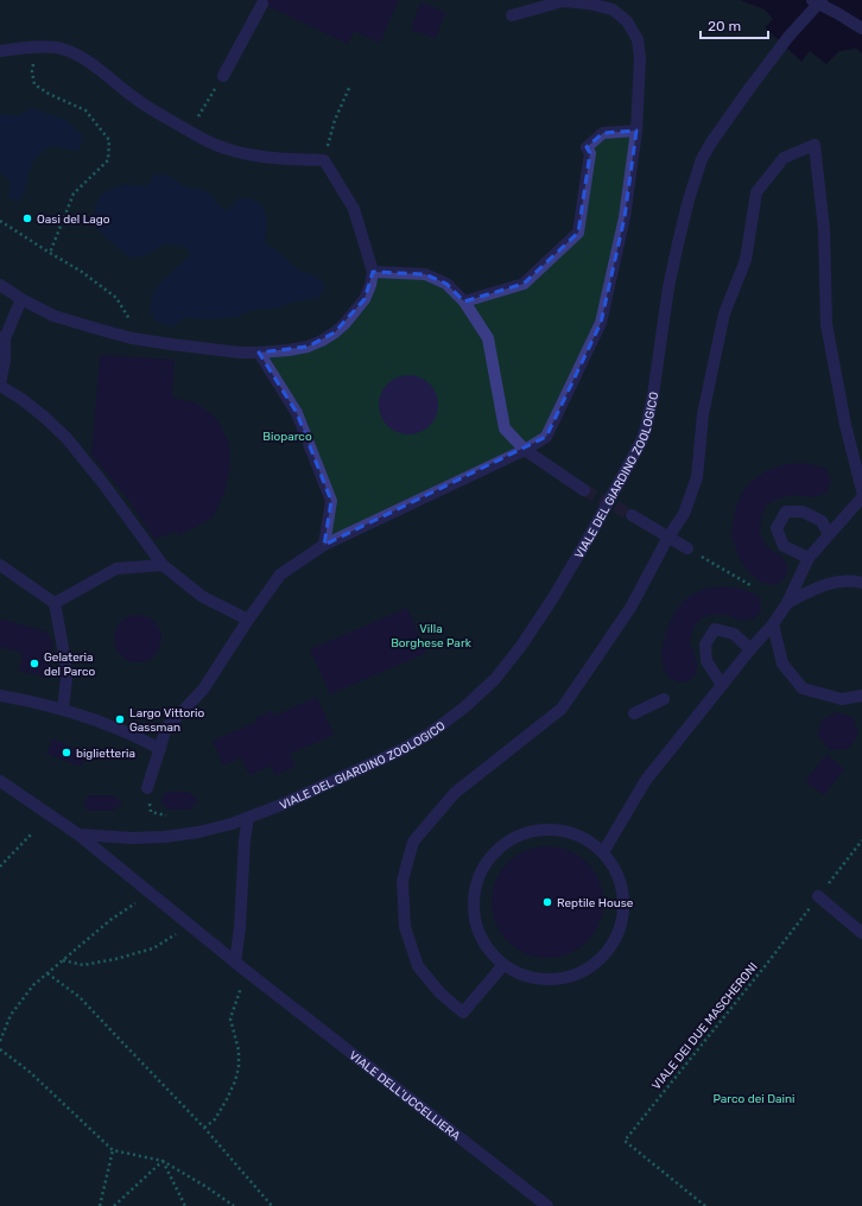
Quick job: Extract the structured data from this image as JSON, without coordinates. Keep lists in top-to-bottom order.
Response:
{
  "streets": {
    "street": ["VIALE DEL GIARDINO ZOOLOGICO", "VIALE DELL'UCCELLIERA"],
    "path": ["VIALE DEI DUE MASCHERONI"]
  },
  "crossings": [
    ["VIALE DEL GIARDINO ZOOLOGICO", "VIALE DELL'UCCELLIERA"]
  ],
  "parks": ["Bioparco", "Villa Borghese Park", "Parco dei Daini"],
  "places": [
    "Oasi del Lago",
    "Gelateria del Parco",
    "Largo Vittorio Gassman",
    "biglietteria",
    "Reptile House"
  ],
  "scale_bar": "20 m"
}
